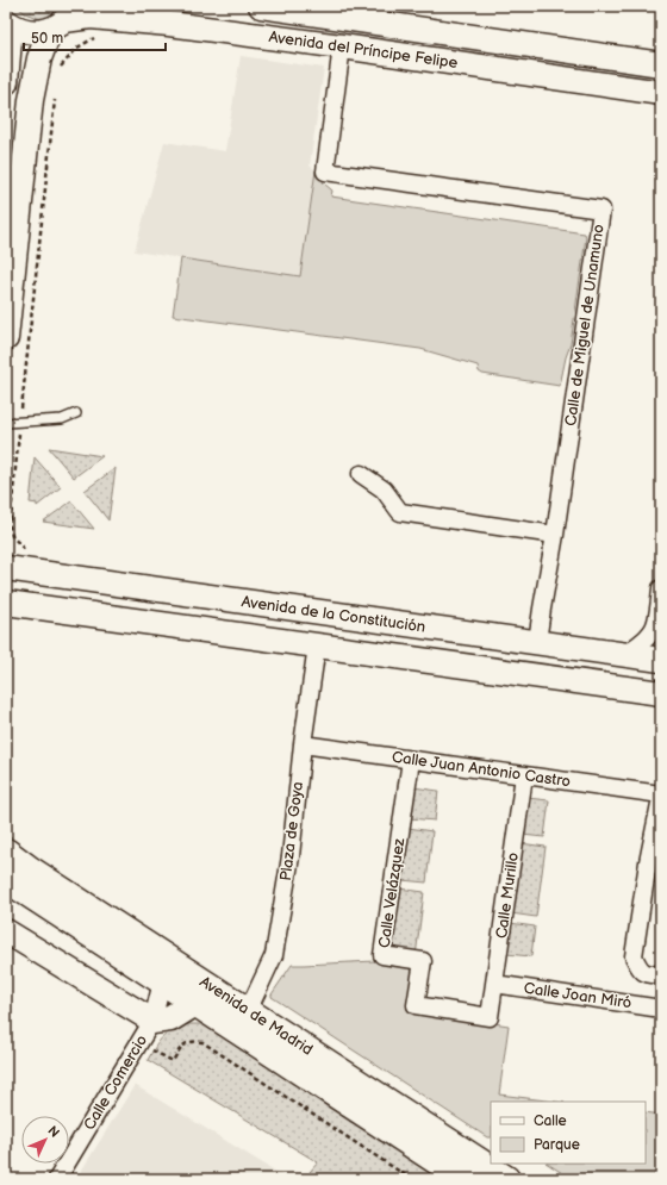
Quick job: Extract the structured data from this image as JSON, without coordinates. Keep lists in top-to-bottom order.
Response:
{
  "streets": {
    "main road": ["Avenida de Madrid"],
    "street": [
      "Avenida del Príncipe Felipe",
      "Calle de Miguel de Unamuno",
      "Avenida de la Constitución",
      "Calle Juan Antonio Castro",
      "Plaza de Goya",
      "Calle Velázquez",
      "Calle Murillo",
      "Calle Joan Miró",
      "Calle Comercio"
    ]
  },
  "crossings": [
    ["Avenida del Príncipe Felipe", "Calle de Miguel de Unamuno"],
    ["Calle de Miguel de Unamuno", "Avenida de la Constitución"],
    ["Avenida de la Constitución", "Plaza de Goya"],
    ["Calle Juan Antonio Castro", "Plaza de Goya"],
    ["Calle Juan Antonio Castro", "Calle Velázquez"],
    ["Calle Juan Antonio Castro", "Calle Murillo"],
    ["Plaza de Goya", "Avenida de Madrid"],
    ["Calle Velázquez", "Calle Murillo"],
    ["Calle Murillo", "Calle Joan Miró"],
    ["Avenida de Madrid", "Calle Comercio"]
  ],
  "legend": ["Calle", "Parque"],
  "scale_bar": "50 m",
  "north": "top right"
}
